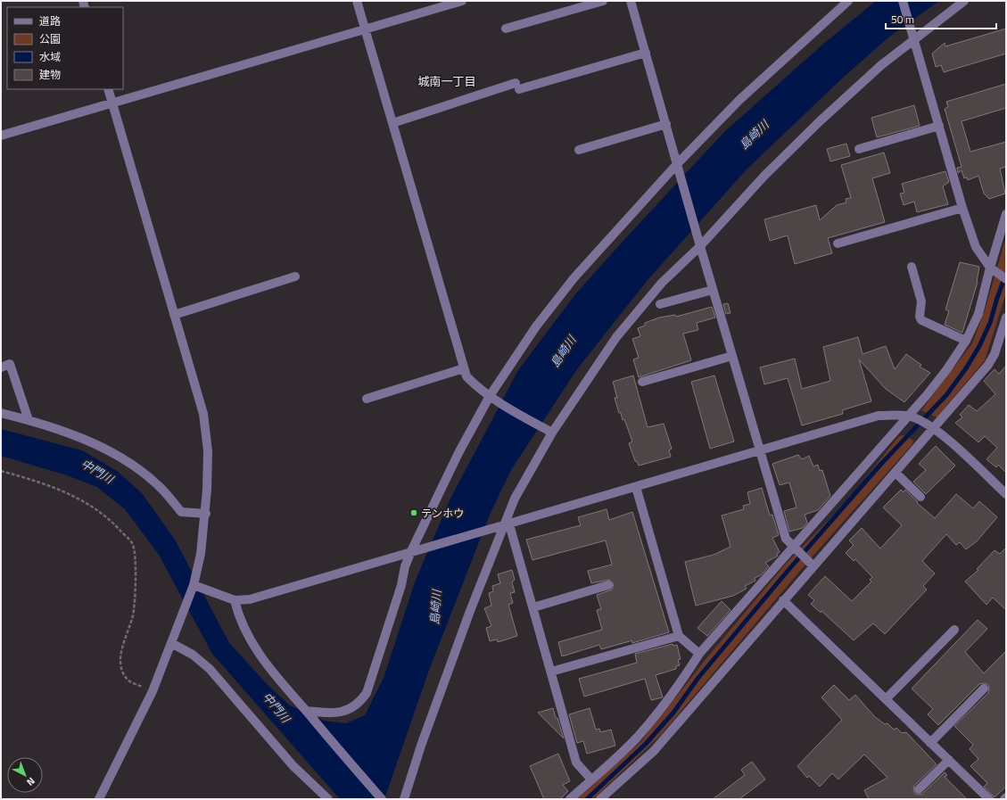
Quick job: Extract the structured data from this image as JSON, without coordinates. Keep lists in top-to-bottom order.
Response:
{
  "districts": ["城南一丁目"],
  "water": ["島崎川", "中門川"],
  "places": ["テンホウ"],
  "legend": [
    "道路",
    "公園",
    "水域",
    "建物"
  ],
  "scale_bar": "50 m",
  "north": "bottom right"
}
